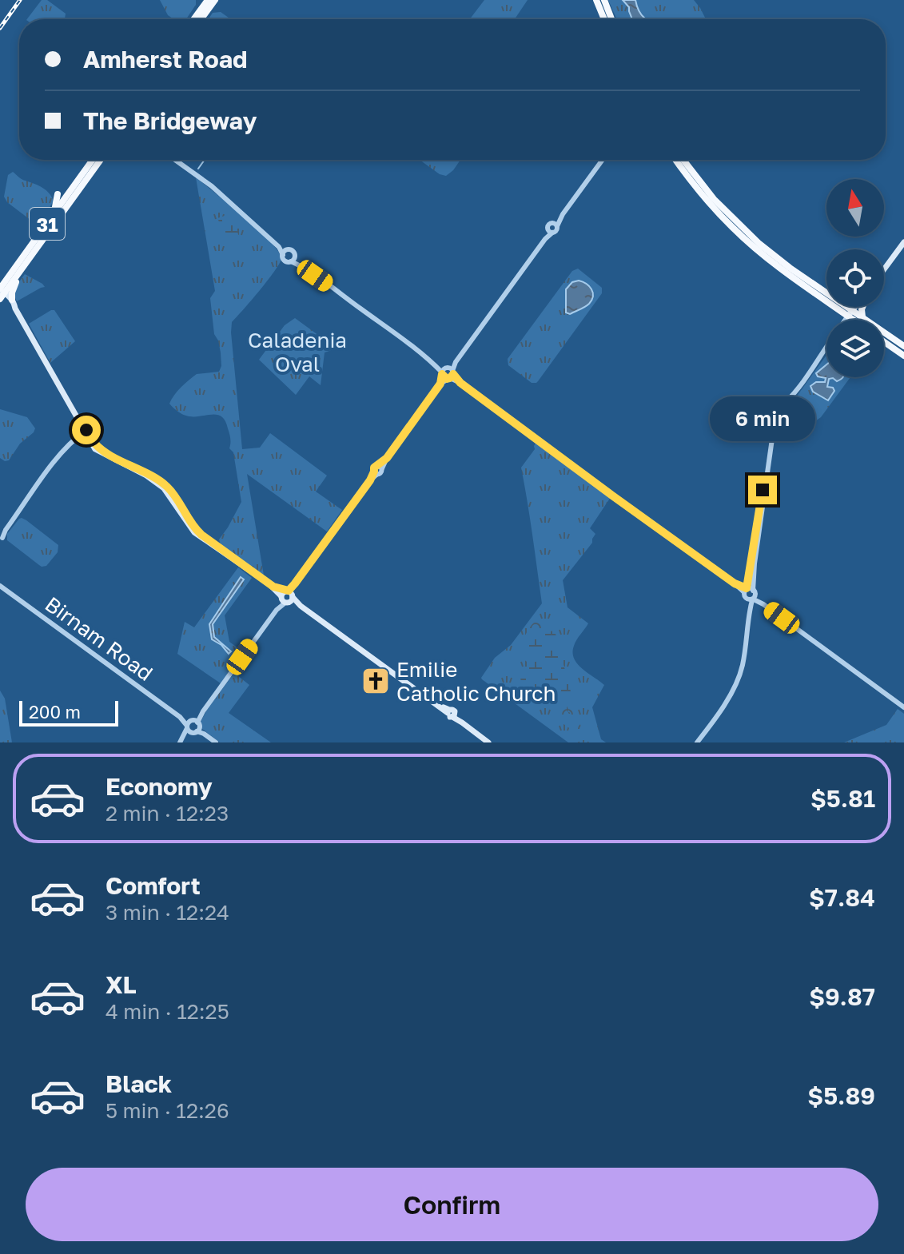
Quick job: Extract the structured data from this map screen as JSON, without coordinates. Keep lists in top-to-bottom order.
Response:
{
  "streets": {
    "main road": ["31"],
    "street": ["Birnam Road"]
  },
  "parks": ["Caladenia Oval"],
  "places": {
    "church": ["Emilie Catholic Church"]
  },
  "scale_bar": "200 m",
  "north": "top",
  "page": {
    "banner": ["Amherst Road", "The Bridgeway"],
    "bubble": "6 min",
    "scale": "200 m",
    "list": [
      {
        "name": "Economy",
        "note": "2 min · 12:23",
        "value": "$5.81"
      },
      {
        "name": "Comfort",
        "note": "3 min · 12:24",
        "value": "$7.84"
      },
      {
        "name": "XL",
        "note": "4 min · 12:25",
        "value": "$9.87"
      },
      {
        "name": "Black",
        "note": "5 min · 12:26",
        "value": "$5.89"
      }
    ],
    "buttons": "Confirm"
  }
}
